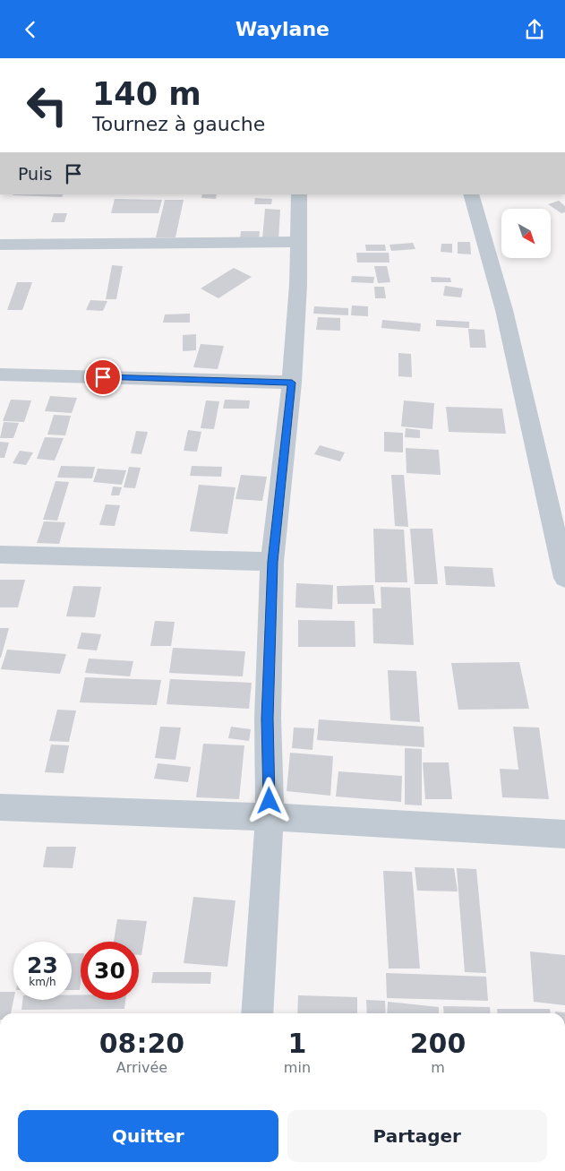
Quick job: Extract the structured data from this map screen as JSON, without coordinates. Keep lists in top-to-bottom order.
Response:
{
  "north": "bottom right",
  "page": {
    "header": "Waylane",
    "turn": ["140 m", "Tournez à gauche"],
    "then": "Puis",
    "speed": "23 km/h",
    "limit": "30",
    "eta": [
      "08:20",
      "Arrivée",
      "1",
      "min",
      "200",
      "m"
    ],
    "buttons": ["Quitter", "Partager"]
  }
}
